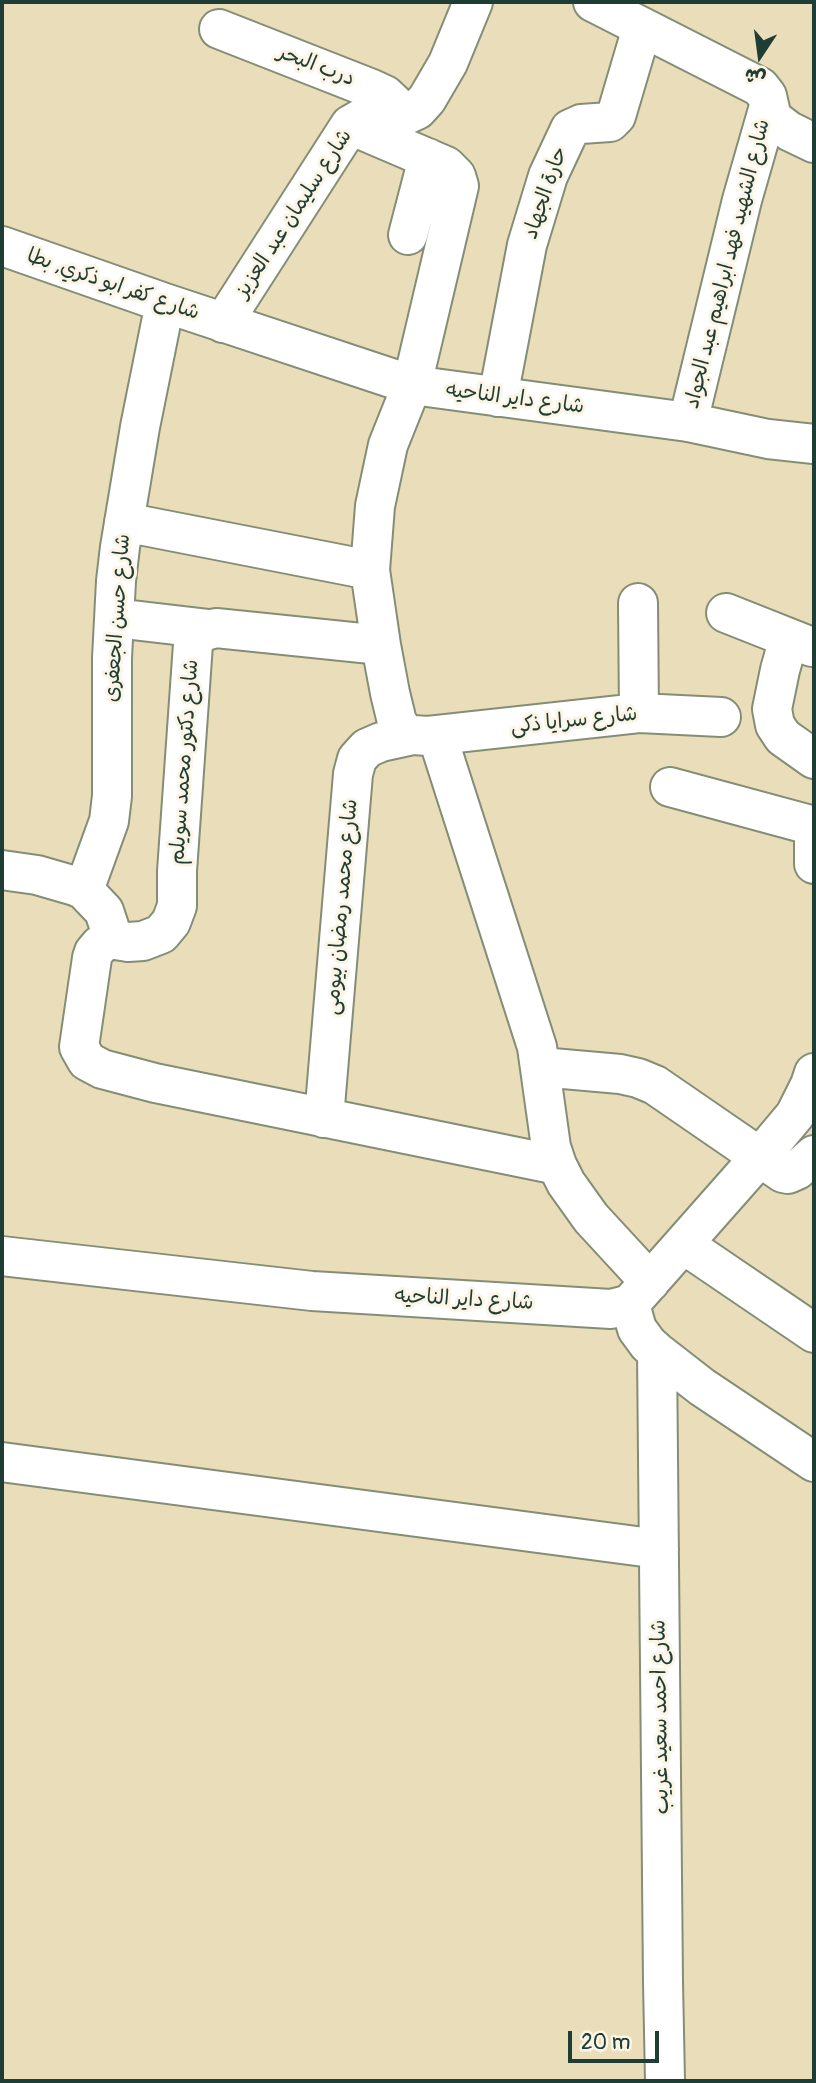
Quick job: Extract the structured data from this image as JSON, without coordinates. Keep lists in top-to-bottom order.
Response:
{
  "streets": {
    "street": [
      "درب البحر",
      "حارة الجهاد",
      "شارع سليمان عبد العزيز",
      "شارع الشهيد فهد ابراهيم عبد الجواد",
      "شارع كفر ابو ذكري, بطا",
      "شارع داير الناحيه",
      "شارع حسن الجعفرى",
      "شارع سرايا ذكى",
      "شارع دكتور محمد سويلم",
      "شارع محمد رمضان بيومى",
      "شارع احمد سعيد غريب"
    ]
  },
  "crossings": [
    ["درب البحر", "شارع سليمان عبد العزيز"],
    ["حارة الجهاد", "شارع داير الناحيه"],
    ["شارع سليمان عبد العزيز", "شارع كفر ابو ذكري, بطا"],
    ["شارع سليمان عبد العزيز", "شارع داير الناحيه"],
    ["شارع الشهيد فهد ابراهيم عبد الجواد", "شارع داير الناحيه"],
    ["شارع كفر ابو ذكري, بطا", "شارع داير الناحيه"],
    ["شارع كفر ابو ذكري, بطا", "شارع حسن الجعفرى"],
    ["شارع سرايا ذكى", "شارع محمد رمضان بيومى"]
  ],
  "scale_bar": "20 m",
  "north": "bottom"
}
